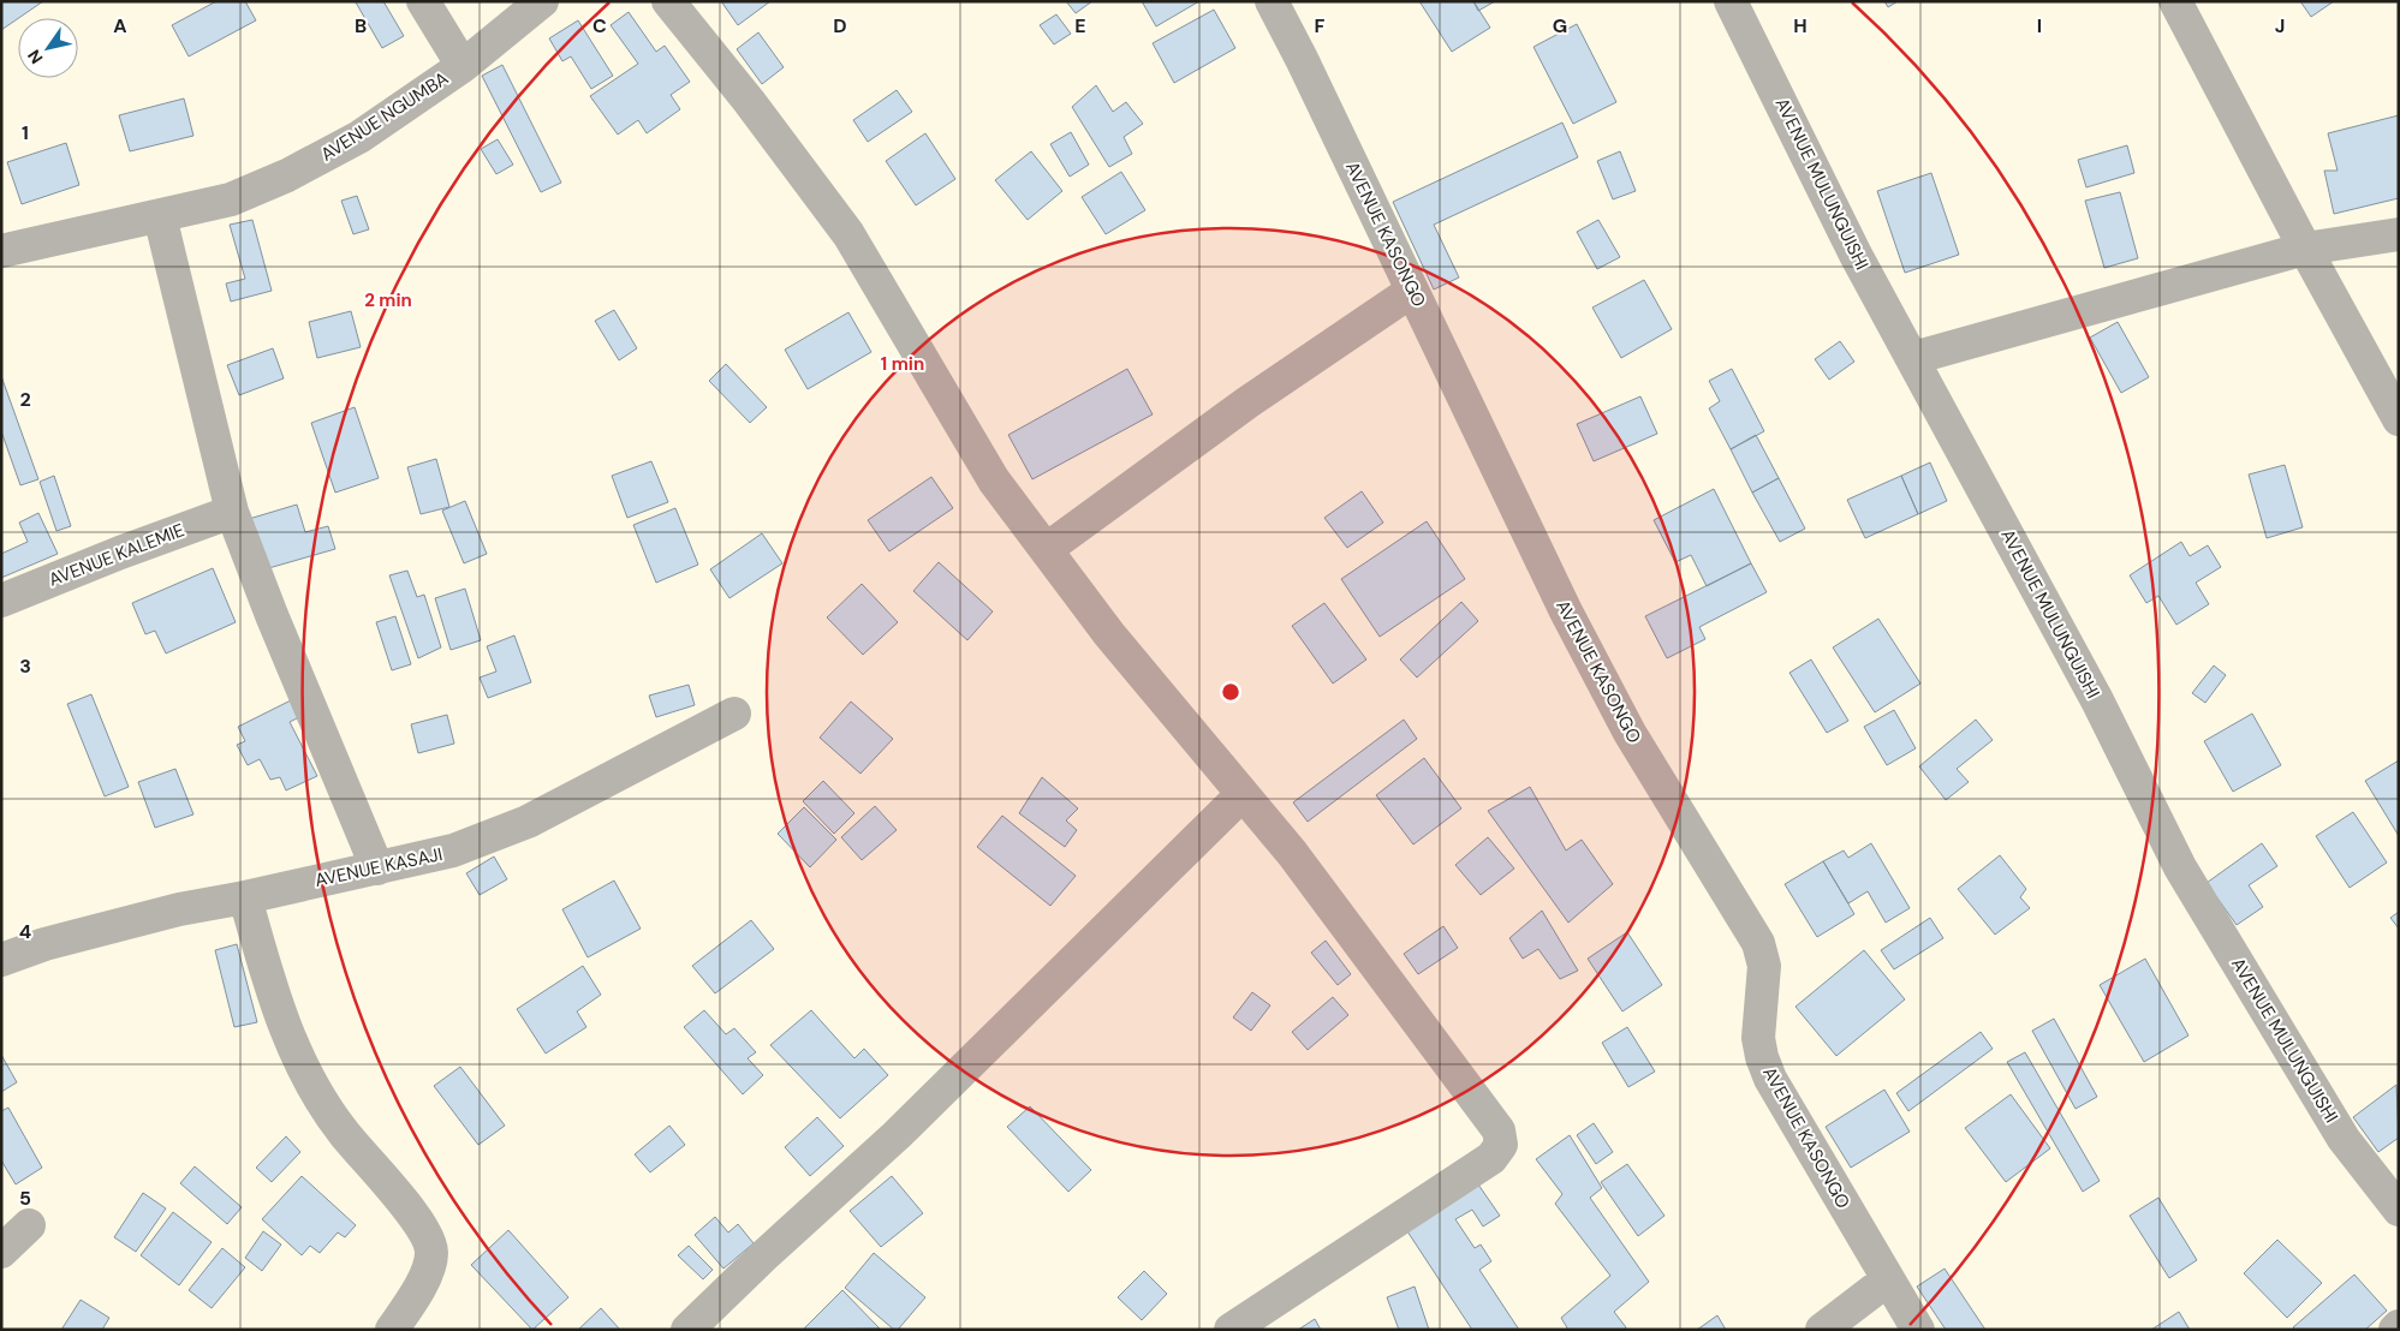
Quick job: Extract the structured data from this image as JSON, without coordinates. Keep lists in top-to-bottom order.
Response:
{
  "streets": {
    "street": [
      "AVENUE NGUMBA",
      "AVENUE MULUNGUISHI",
      "AVENUE KASONGO",
      "AVENUE KALEMIE",
      "AVENUE KASAJI"
    ]
  },
  "north": "bottom left",
  "grid": {
    "columns": [
      "A",
      "B",
      "C",
      "D",
      "E",
      "F",
      "G",
      "H",
      "I",
      "J"
    ],
    "rows": [
      "1",
      "2",
      "3",
      "4",
      "5"
    ]
  },
  "rings": ["2 min", "1 min"]
}
